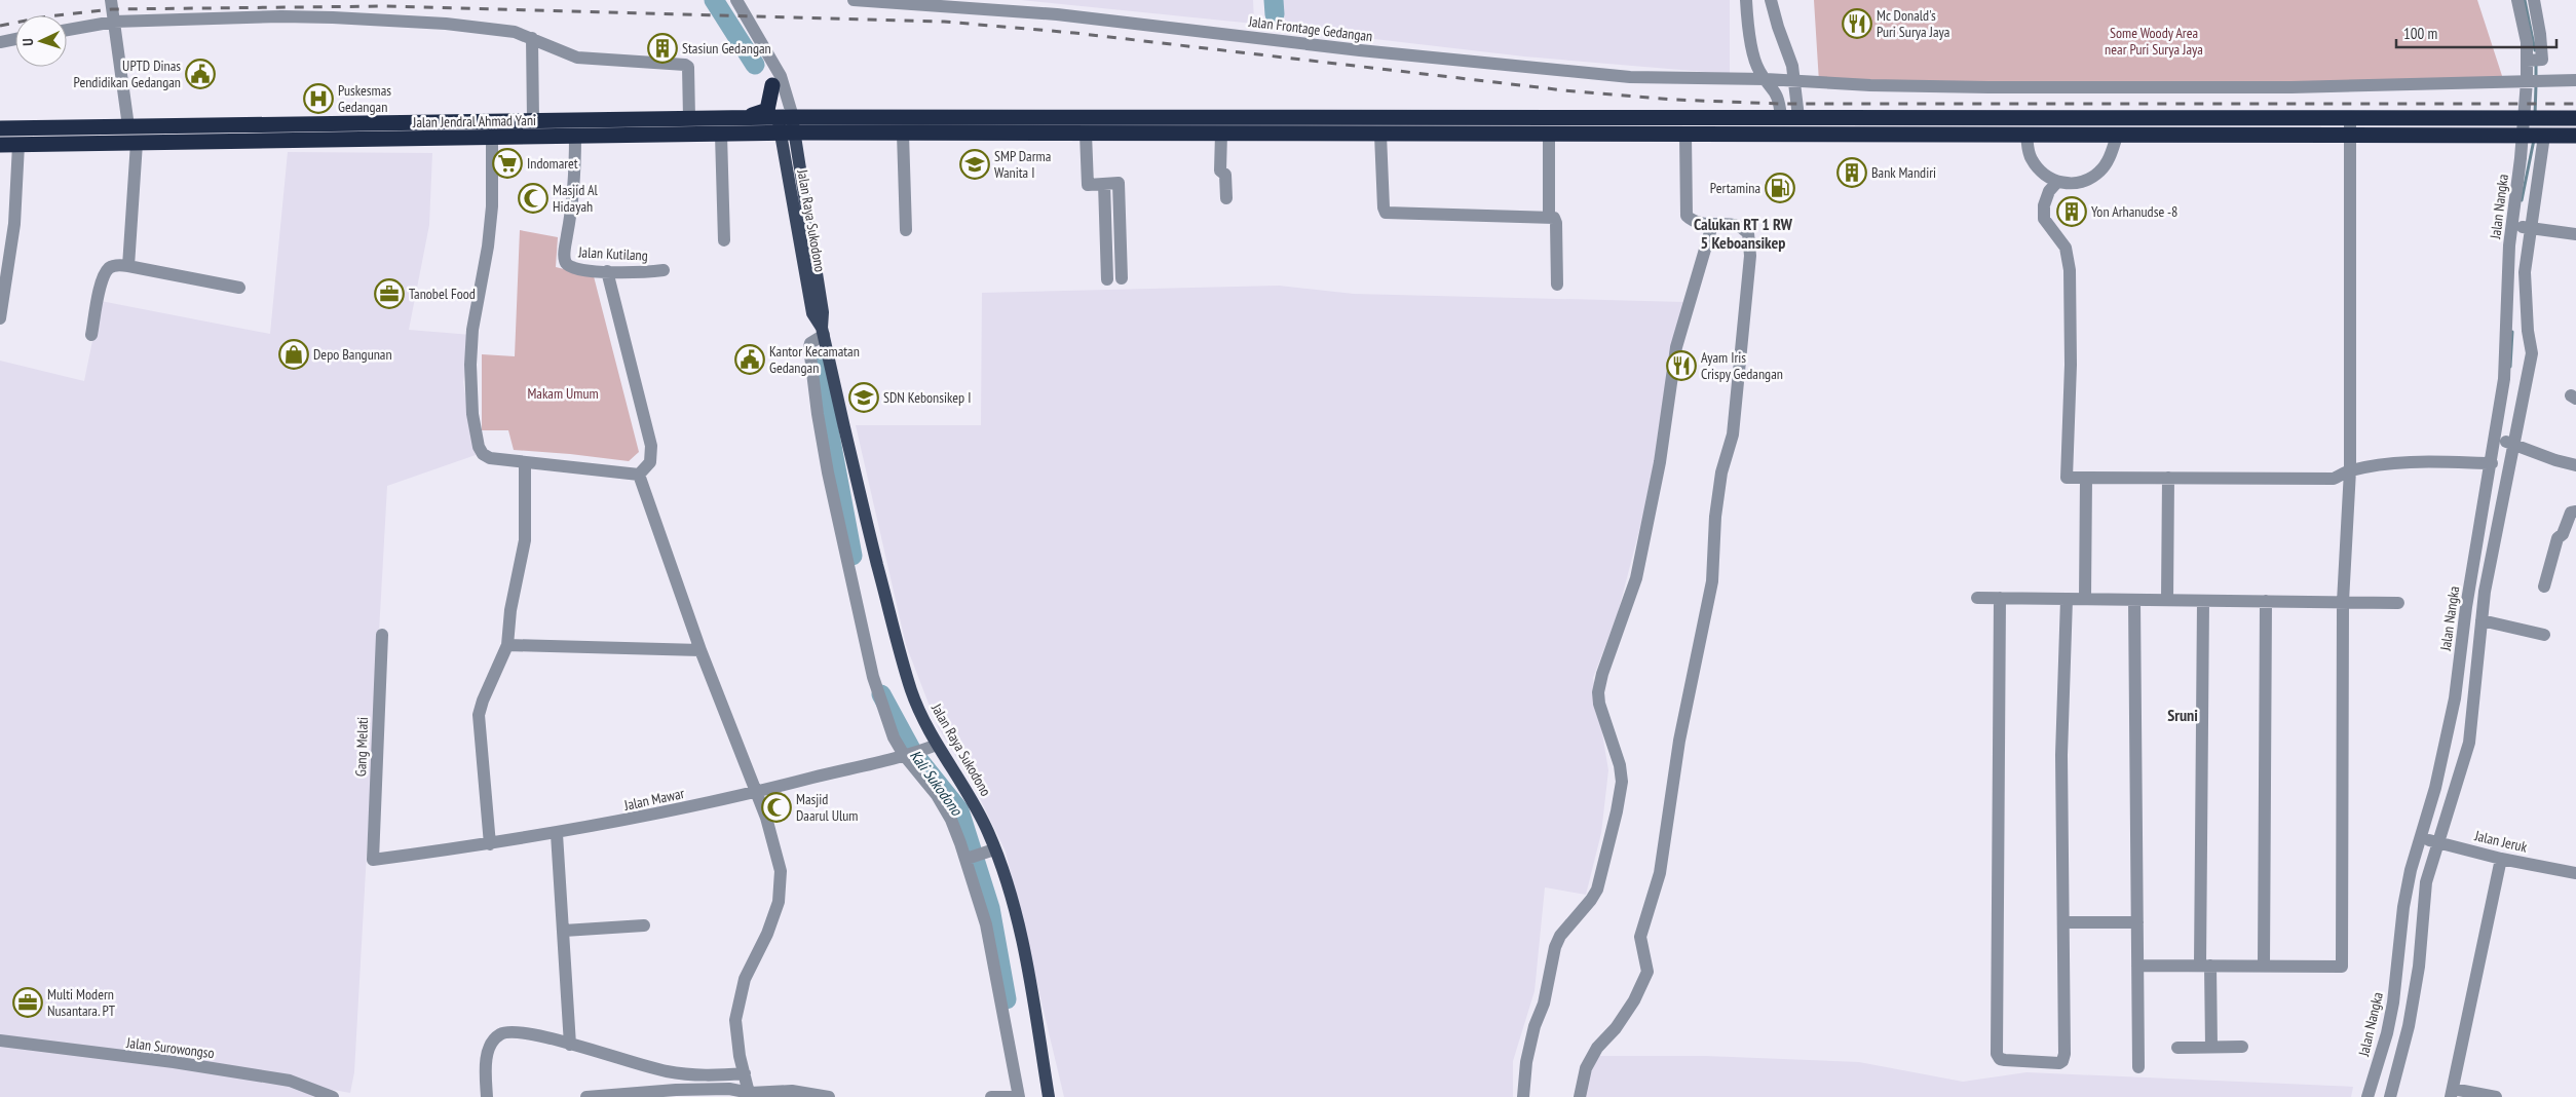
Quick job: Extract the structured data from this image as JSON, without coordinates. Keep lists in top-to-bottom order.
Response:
{
  "streets": {
    "highway": ["Jalan Jendral Ahmad Yani"],
    "main road": ["Jalan Raya Sukodono"],
    "street": [
      "Jalan Frontage Gedangan",
      "Jalan Nangka",
      "Jalan Kutilang",
      "Gang Melati",
      "Jalan Mawar",
      "Jalan Jeruk",
      "Jalan Surowongso"
    ]
  },
  "crossings": [
    ["Jalan Jendral Ahmad Yani", "Jalan Nangka"],
    ["Jalan Jendral Ahmad Yani", "Jalan Raya Sukodono"],
    ["Jalan Jendral Ahmad Yani", "Jalan Kutilang"],
    ["Jalan Nangka", "Jalan Jeruk"],
    ["Jalan Raya Sukodono", "Jalan Mawar"],
    ["Gang Melati", "Jalan Mawar"]
  ],
  "districts": ["Calukan RT 1 RW 5 Keboansikep", "Sruni"],
  "water": ["Kali Sukodono"],
  "parks": ["Some Woody Area near Puri Surya Jaya", "Makam Umum"],
  "places": {
    "restaurant": ["Mc Donald's Puri Surya Jaya", "Ayam Iris Crispy Gedangan"],
    "building": ["Stasiun Gedangan", "Bank Mandiri", "Yon Arhanudse -8"],
    "public building": ["UPTD Dinas Pendidikan Gedangan", "Kantor Kecamatan Gedangan"],
    "hospital": ["Puskesmas Gedangan"],
    "supermarket": ["Indomaret"],
    "school or university": ["SMP Darma Wanita I", "SDN Kebonsikep I"],
    "fuel station": ["Pertamina"],
    "mosque": ["Masjid Al Hidayah", "Masjid Daarul Ulum"],
    "office": ["Tanobel Food", "Multi Modern Nusantara. PT"],
    "shop": ["Depo Bangunan"]
  },
  "scale_bar": "100 m",
  "north": "left"
}
